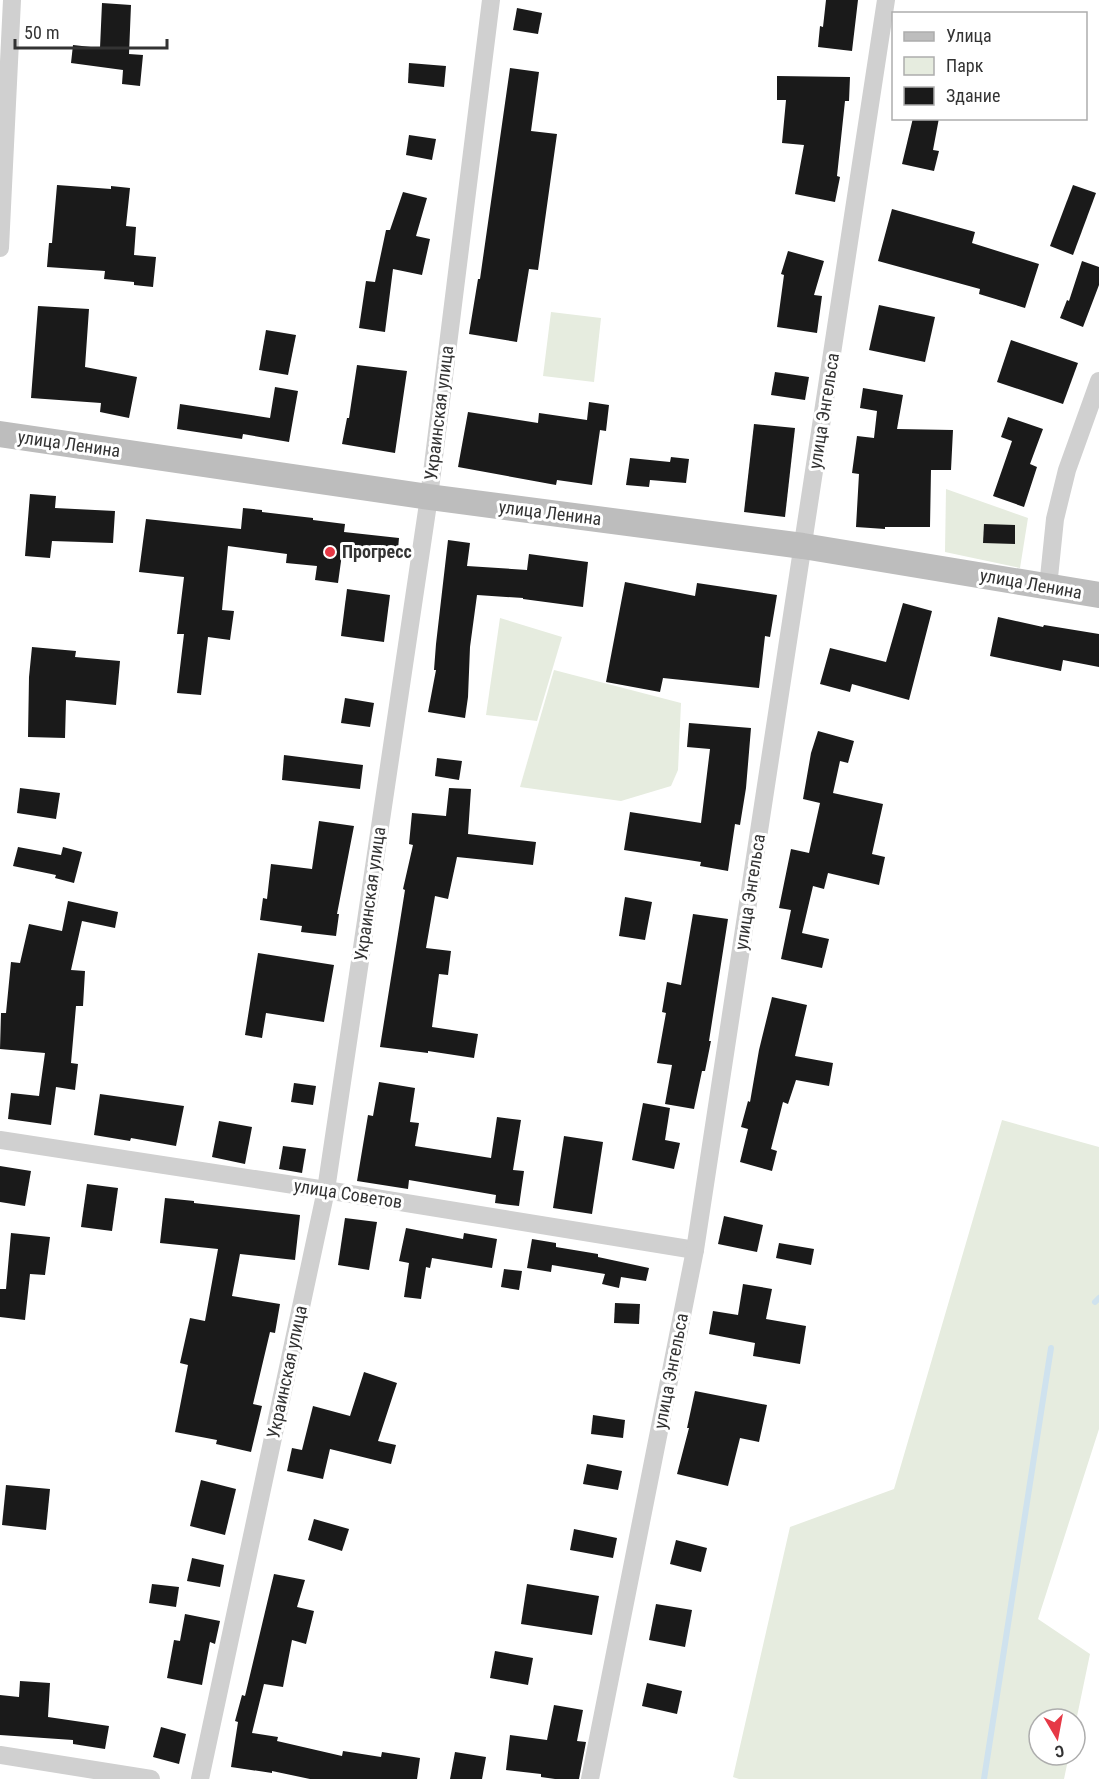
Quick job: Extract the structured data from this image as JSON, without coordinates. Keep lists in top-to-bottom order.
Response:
{
  "streets": {
    "street": [
      "улица Энгельса",
      "Украинская улица",
      "улица Ленина",
      "улица Советов"
    ]
  },
  "crossings": [
    ["улица Энгельса", "улица Ленина"],
    ["улица Энгельса", "улица Советов"],
    ["Украинская улица", "улица Ленина"],
    ["Украинская улица", "улица Советов"]
  ],
  "places": ["Прогресс"],
  "legend": ["Улица", "Парк", "Здание"],
  "scale_bar": "50 m",
  "north": "bottom"
}
